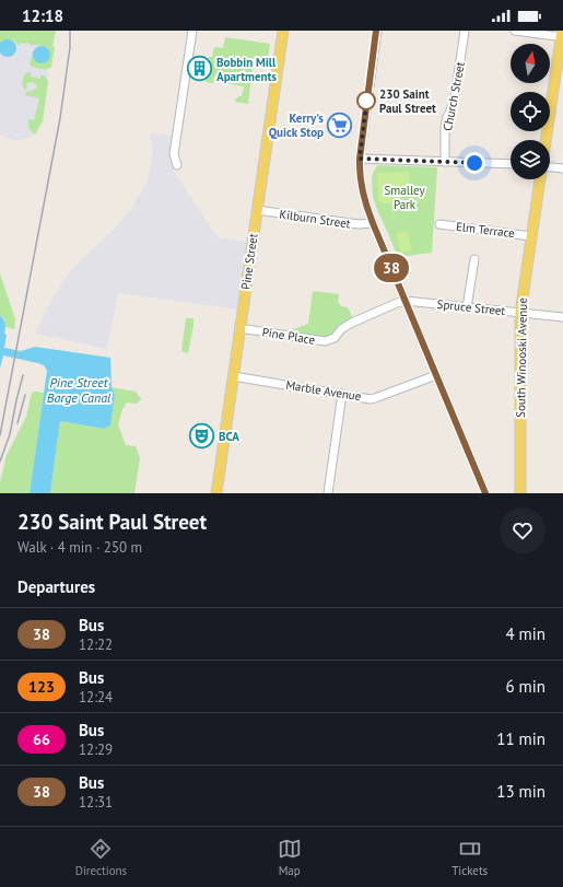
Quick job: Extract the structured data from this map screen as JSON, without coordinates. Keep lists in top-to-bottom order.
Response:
{
  "streets": {
    "main road": ["Pine Street", "South Winooski Avenue"],
    "street": [
      "Church Street",
      "Kilburn Street",
      "Elm Terrace",
      "Spruce Street",
      "Pine Place",
      "Marble Avenue"
    ]
  },
  "crossings": [
    ["Kilburn Street", "Pine Street"],
    ["Elm Terrace", "South Winooski Avenue"],
    ["Pine Street", "Pine Place"],
    ["Pine Street", "Marble Avenue"],
    ["Spruce Street", "Pine Place"],
    ["Spruce Street", "South Winooski Avenue"]
  ],
  "water": ["Pine Street Barge Canal"],
  "parks": ["Smalley Park"],
  "places": {
    "building": ["Bobbin Mill Apartments"],
    "other": ["230 Saint Paul Street"],
    "supermarket": ["Kerry's Quick Stop"],
    "theatre": ["BCA"]
  },
  "lines": ["bus line 38"],
  "north": "top",
  "page": {
    "status": "12:18",
    "on_map": "38",
    "heading": [
      ["230 Saint Paul Street", "Walk · 4 min · 250 m"],
      "Departures"
    ],
    "list": [
      {
        "mark": "38",
        "name": "Bus",
        "note": "12:22",
        "value": "4 min"
      },
      {
        "mark": "123",
        "name": "Bus",
        "note": "12:24",
        "value": "6 min"
      },
      {
        "mark": "66",
        "name": "Bus",
        "note": "12:29",
        "value": "11 min"
      },
      {
        "mark": "38",
        "name": "Bus",
        "note": "12:31",
        "value": "13 min"
      }
    ],
    "tabs": ["Directions", "Map", "Tickets"]
  }
}
